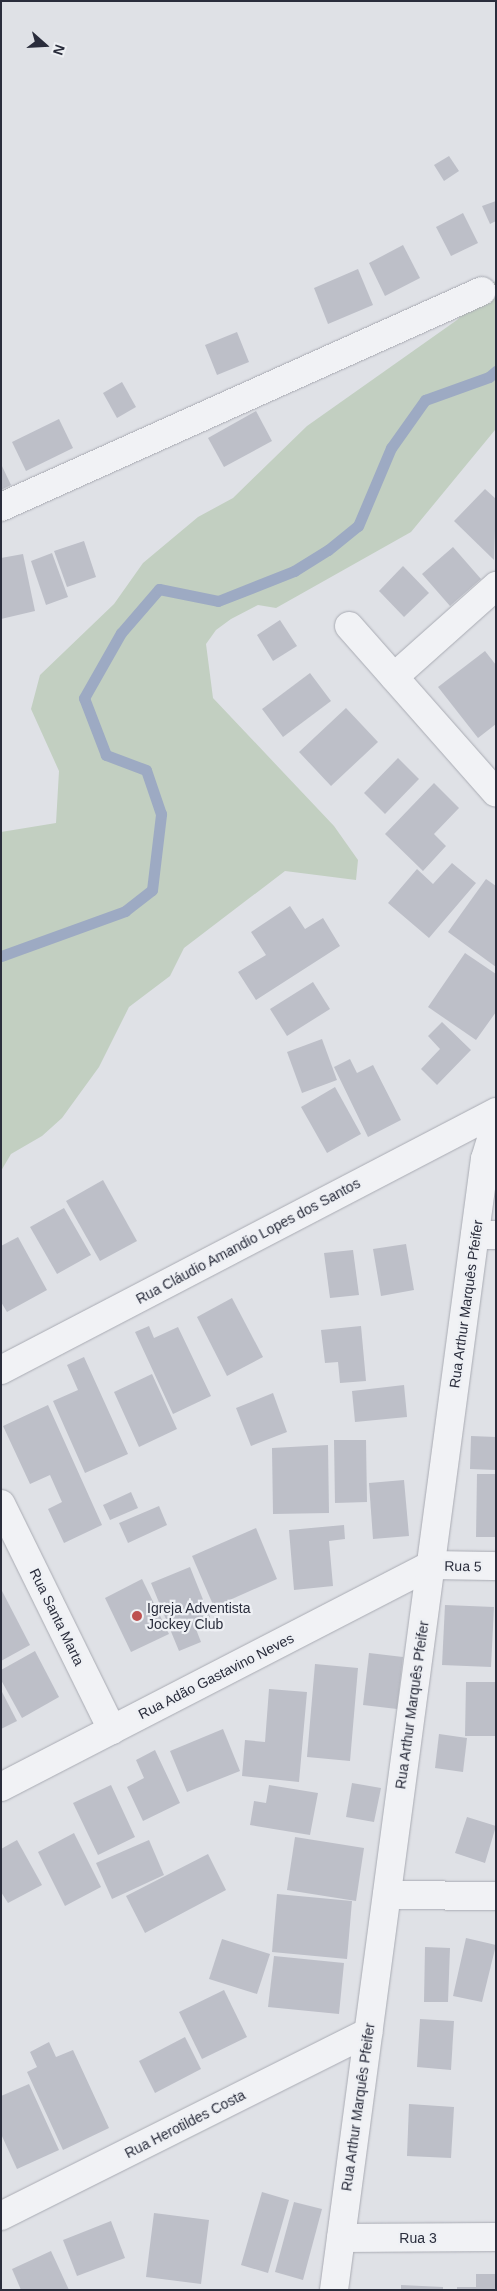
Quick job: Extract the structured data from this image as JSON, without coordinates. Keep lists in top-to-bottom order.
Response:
{
  "streets": {
    "street": [
      "Rua Cláudio Amandio Lopes dos Santos",
      "Rua Arthur Marquês Pfeifer",
      "Rua 5",
      "Rua Santa Marta",
      "Rua Adão Gastavino Neves",
      "Rua Herotildes Costa",
      "Rua 3"
    ]
  },
  "crossings": [
    ["Rua Arthur Marquês Pfeifer", "Rua 5"],
    ["Rua Arthur Marquês Pfeifer", "Rua Adão Gastavino Neves"],
    ["Rua Arthur Marquês Pfeifer", "Rua Herotildes Costa"],
    ["Rua Arthur Marquês Pfeifer", "Rua 3"],
    ["Rua 5", "Rua Adão Gastavino Neves"],
    ["Rua Santa Marta", "Rua Adão Gastavino Neves"]
  ],
  "places": ["Igreja Adventista Jockey Club"],
  "north": "right"
}
